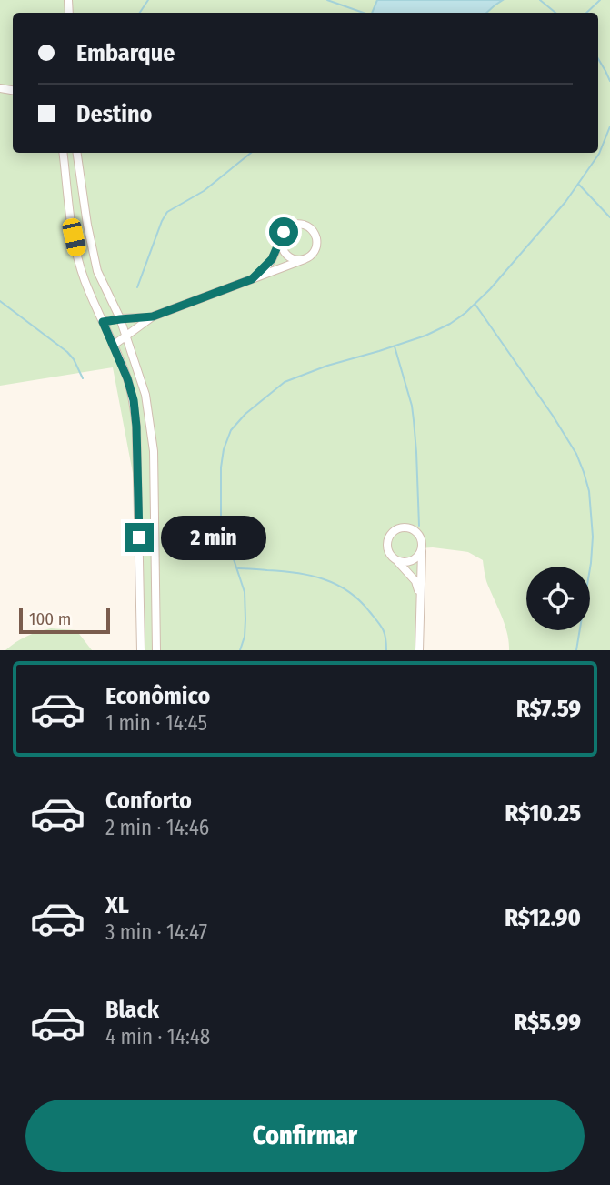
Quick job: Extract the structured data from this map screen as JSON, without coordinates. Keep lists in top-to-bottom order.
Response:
{
  "scale_bar": "100 m",
  "page": {
    "banner": ["Embarque", "Destino"],
    "bubble": "2 min",
    "scale": "100 m",
    "list": [
      {
        "name": "Econômico",
        "note": "1 min · 14:45",
        "value": "R$7.59"
      },
      {
        "name": "Conforto",
        "note": "2 min · 14:46",
        "value": "R$10.25"
      },
      {
        "name": "XL",
        "note": "3 min · 14:47",
        "value": "R$12.90"
      },
      {
        "name": "Black",
        "note": "4 min · 14:48",
        "value": "R$5.99"
      }
    ],
    "buttons": "Confirmar"
  }
}
